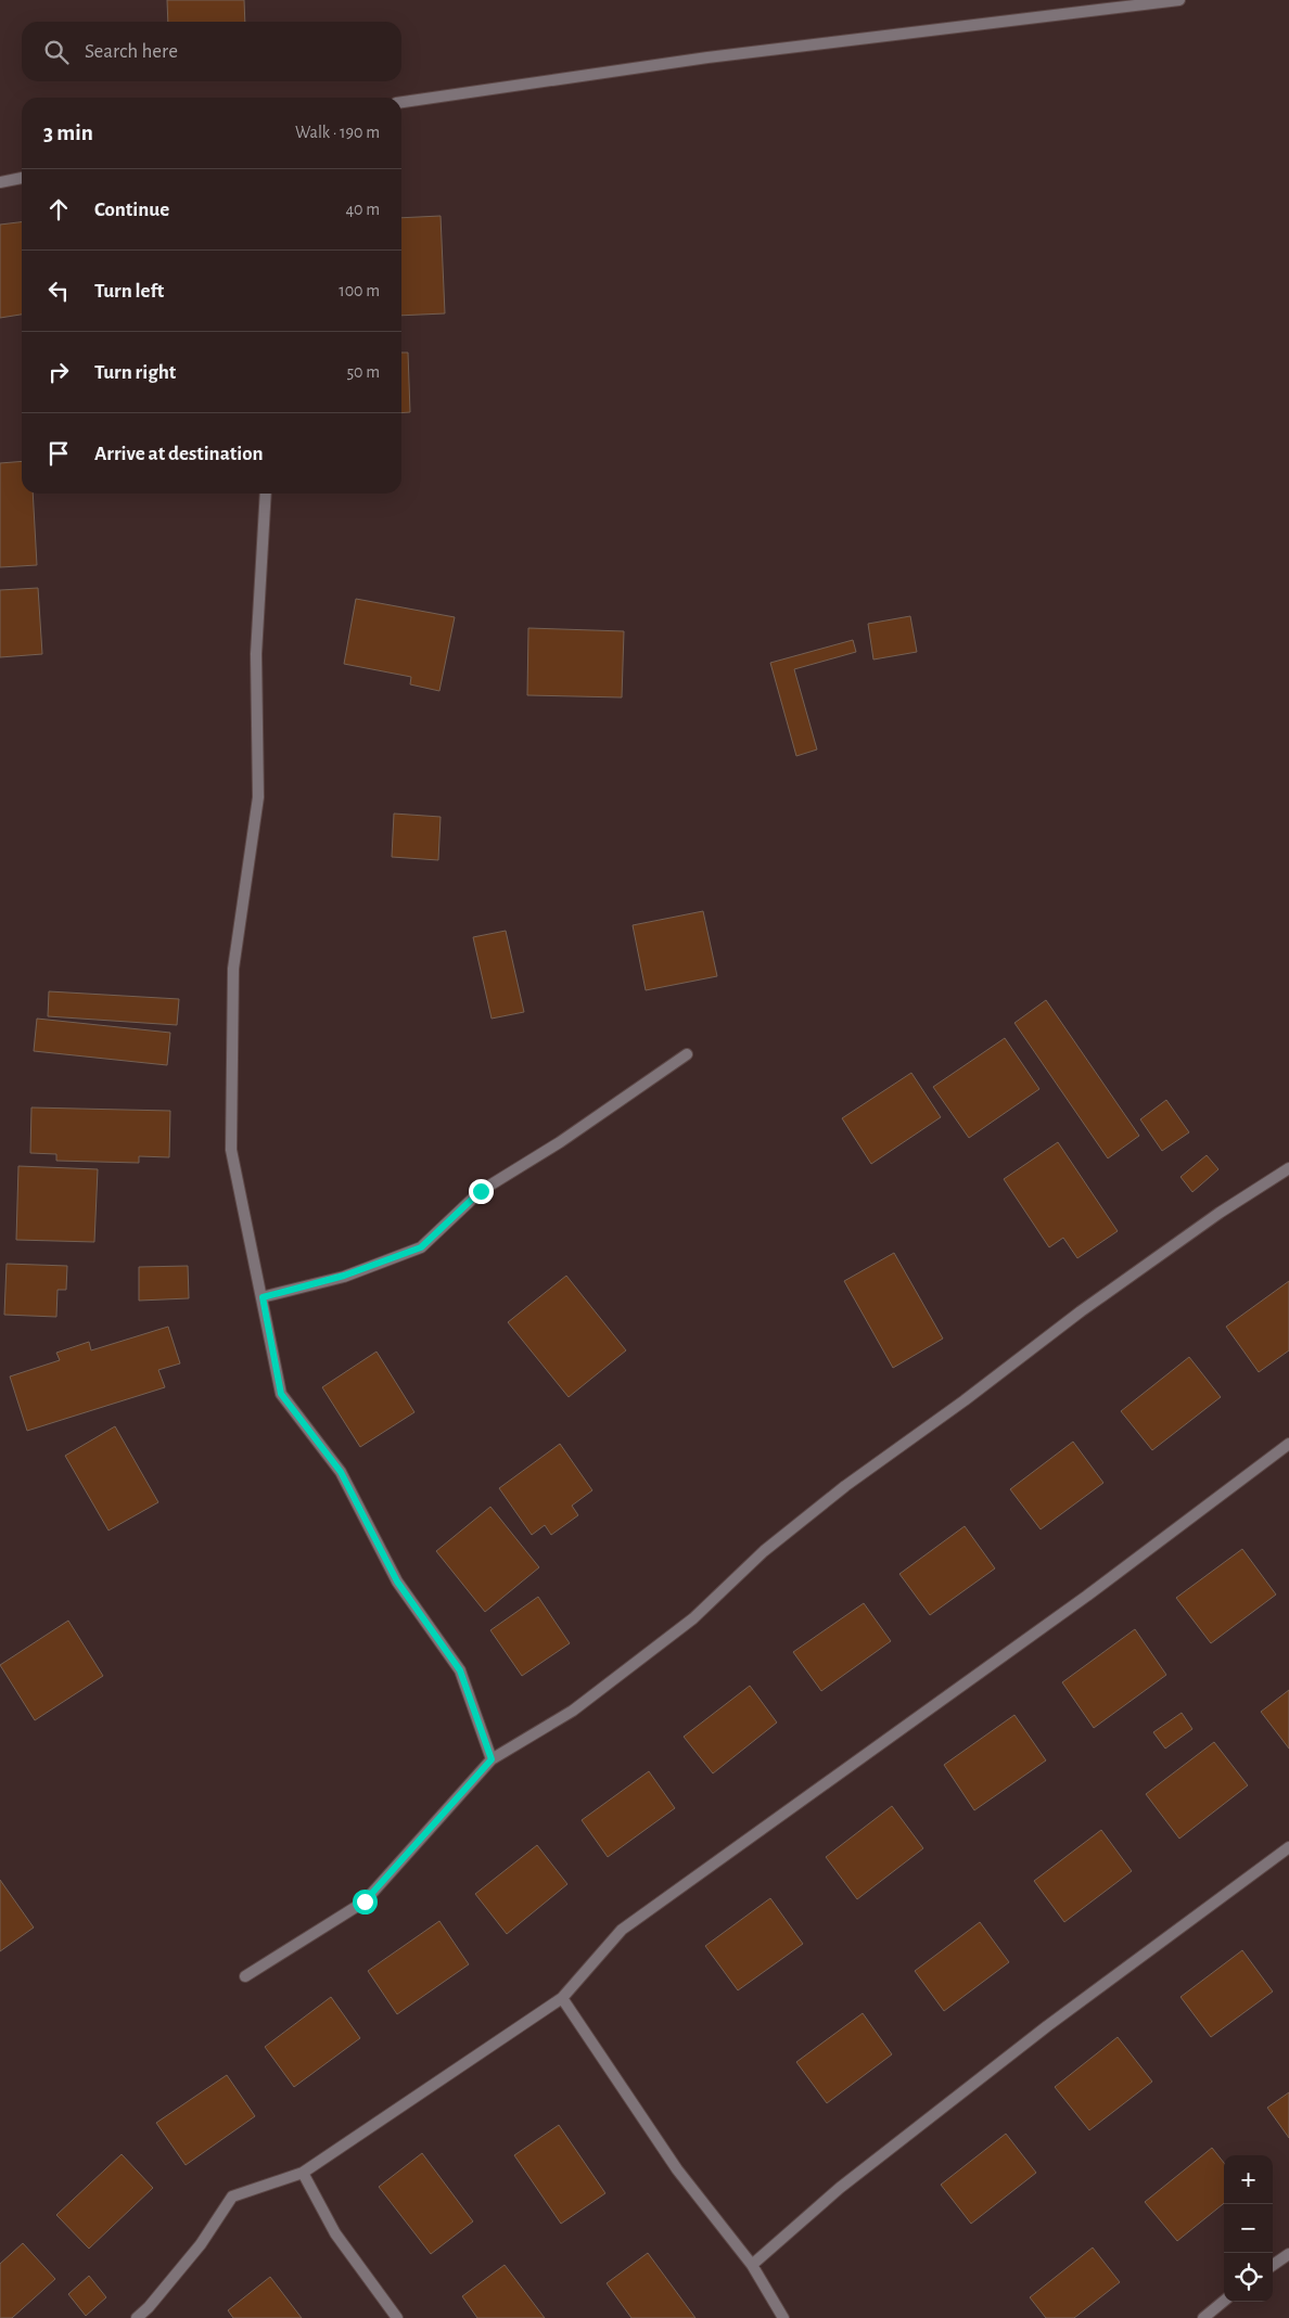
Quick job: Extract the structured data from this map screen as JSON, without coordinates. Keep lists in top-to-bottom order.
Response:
{
  "page": {
    "search": "Search here",
    "heading": ["3 min", "Walk · 190 m"],
    "list": [
      ["Continue", "40 m"],
      ["Turn left", "100 m"],
      ["Turn right", "50 m"],
      "Arrive at destination"
    ],
    "map_buttons": ["+", "−"]
  }
}
